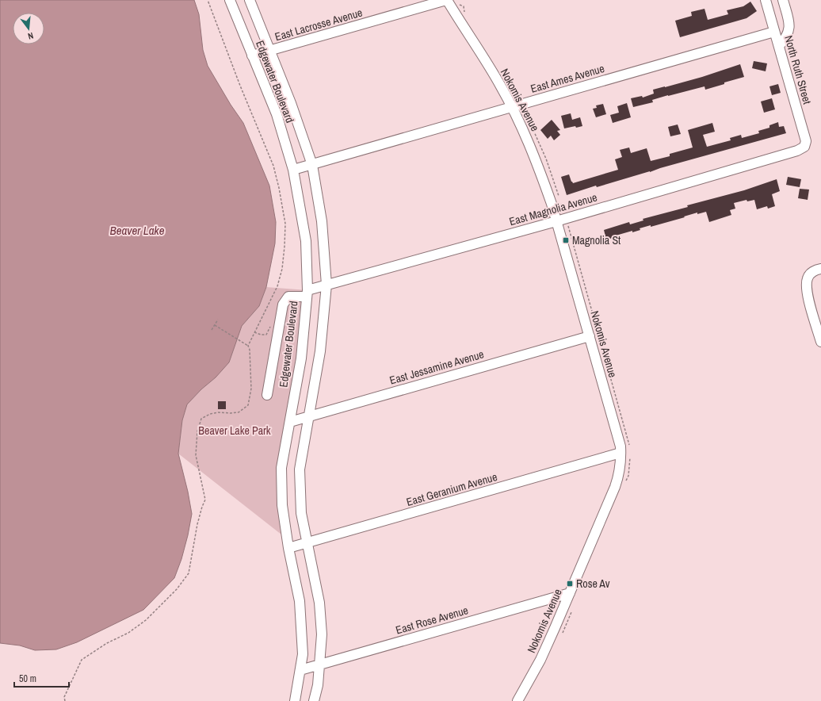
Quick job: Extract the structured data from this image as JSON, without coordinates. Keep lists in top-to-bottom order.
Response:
{
  "streets": {
    "street": [
      "East Lacrosse Avenue",
      "North Ruth Street",
      "East Ames Avenue",
      "Edgewater Boulevard",
      "Nokomis Avenue",
      "East Magnolia Avenue",
      "East Jessamine Avenue",
      "East Geranium Avenue",
      "East Rose Avenue"
    ]
  },
  "crossings": [
    ["East Lacrosse Avenue", "Edgewater Boulevard"],
    ["East Lacrosse Avenue", "Nokomis Avenue"],
    ["North Ruth Street", "East Ames Avenue"],
    ["North Ruth Street", "East Magnolia Avenue"],
    ["East Ames Avenue", "Edgewater Boulevard"],
    ["East Ames Avenue", "Nokomis Avenue"],
    ["Edgewater Boulevard", "East Magnolia Avenue"],
    ["Edgewater Boulevard", "East Jessamine Avenue"],
    ["Edgewater Boulevard", "East Geranium Avenue"],
    ["Edgewater Boulevard", "East Rose Avenue"],
    ["Nokomis Avenue", "East Magnolia Avenue"],
    ["Nokomis Avenue", "East Jessamine Avenue"],
    ["Nokomis Avenue", "East Geranium Avenue"],
    ["Nokomis Avenue", "East Rose Avenue"]
  ],
  "water": ["Beaver Lake"],
  "parks": ["Beaver Lake Park"],
  "places": {
    "transit": ["Magnolia St", "Rose Av"]
  },
  "scale_bar": "50 m",
  "north": "bottom"
}
